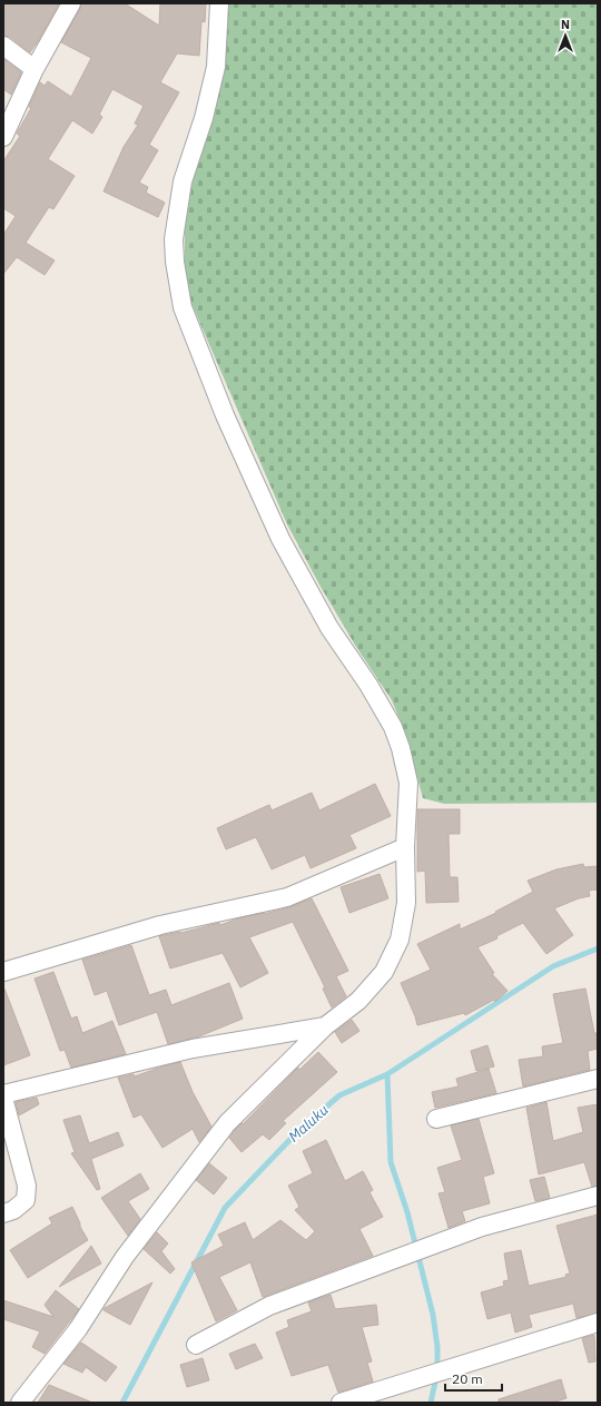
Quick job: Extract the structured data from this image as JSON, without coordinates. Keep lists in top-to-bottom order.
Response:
{
  "water": ["Maluku"],
  "scale_bar": "20 m",
  "north": "top"
}
